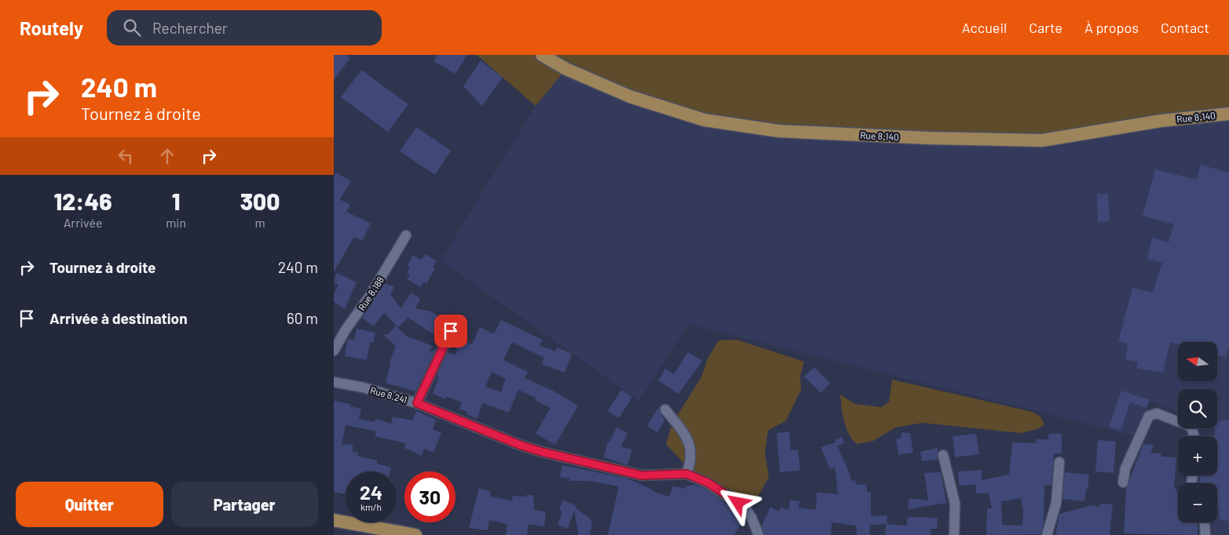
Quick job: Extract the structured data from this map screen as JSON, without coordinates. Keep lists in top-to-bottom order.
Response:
{
  "streets": {
    "main road": ["Rue 8.140"],
    "street": ["Rue 8.188", "Rue 8.241"]
  },
  "north": "left",
  "page": {
    "header": "Routely",
    "search": "Rechercher",
    "nav": [
      "Accueil",
      "Carte",
      "À propos",
      "Contact"
    ],
    "turn": ["240 m", "Tournez à droite"],
    "eta": [
      "12:46",
      "Arrivée",
      "1",
      "min",
      "300",
      "m"
    ],
    "list": [
      {
        "name": "Tournez à droite",
        "value": "240 m"
      },
      {
        "name": "Arrivée à destination",
        "value": "60 m"
      }
    ],
    "map_buttons": ["+", "−"],
    "speed": "24 km/h",
    "limit": "30",
    "buttons": ["Quitter", "Partager"]
  }
}
